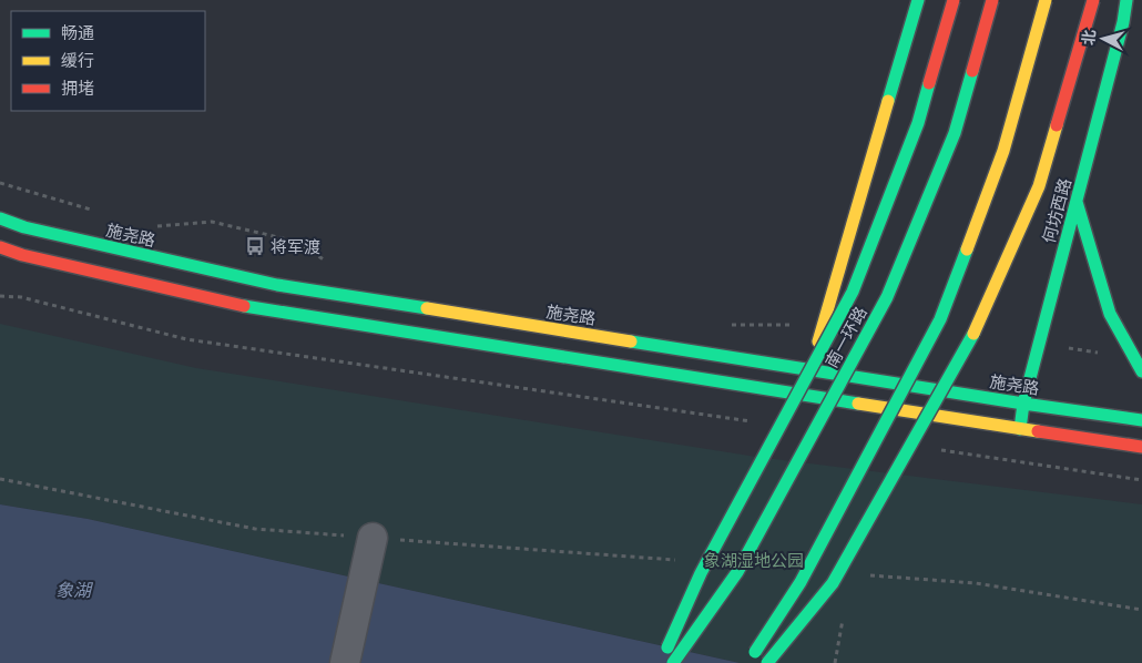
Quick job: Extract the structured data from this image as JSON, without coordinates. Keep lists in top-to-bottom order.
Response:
{
  "streets": {
    "main road": ["何坊西路", "施尧路", "南一环路"]
  },
  "crossings": [
    ["何坊西路", "施尧路"]
  ],
  "water": ["象湖"],
  "parks": ["象湖湿地公园"],
  "places": {
    "bus stop": ["将军渡"]
  },
  "legend": ["畅通", "缓行", "拥堵"],
  "north": "left"
}
